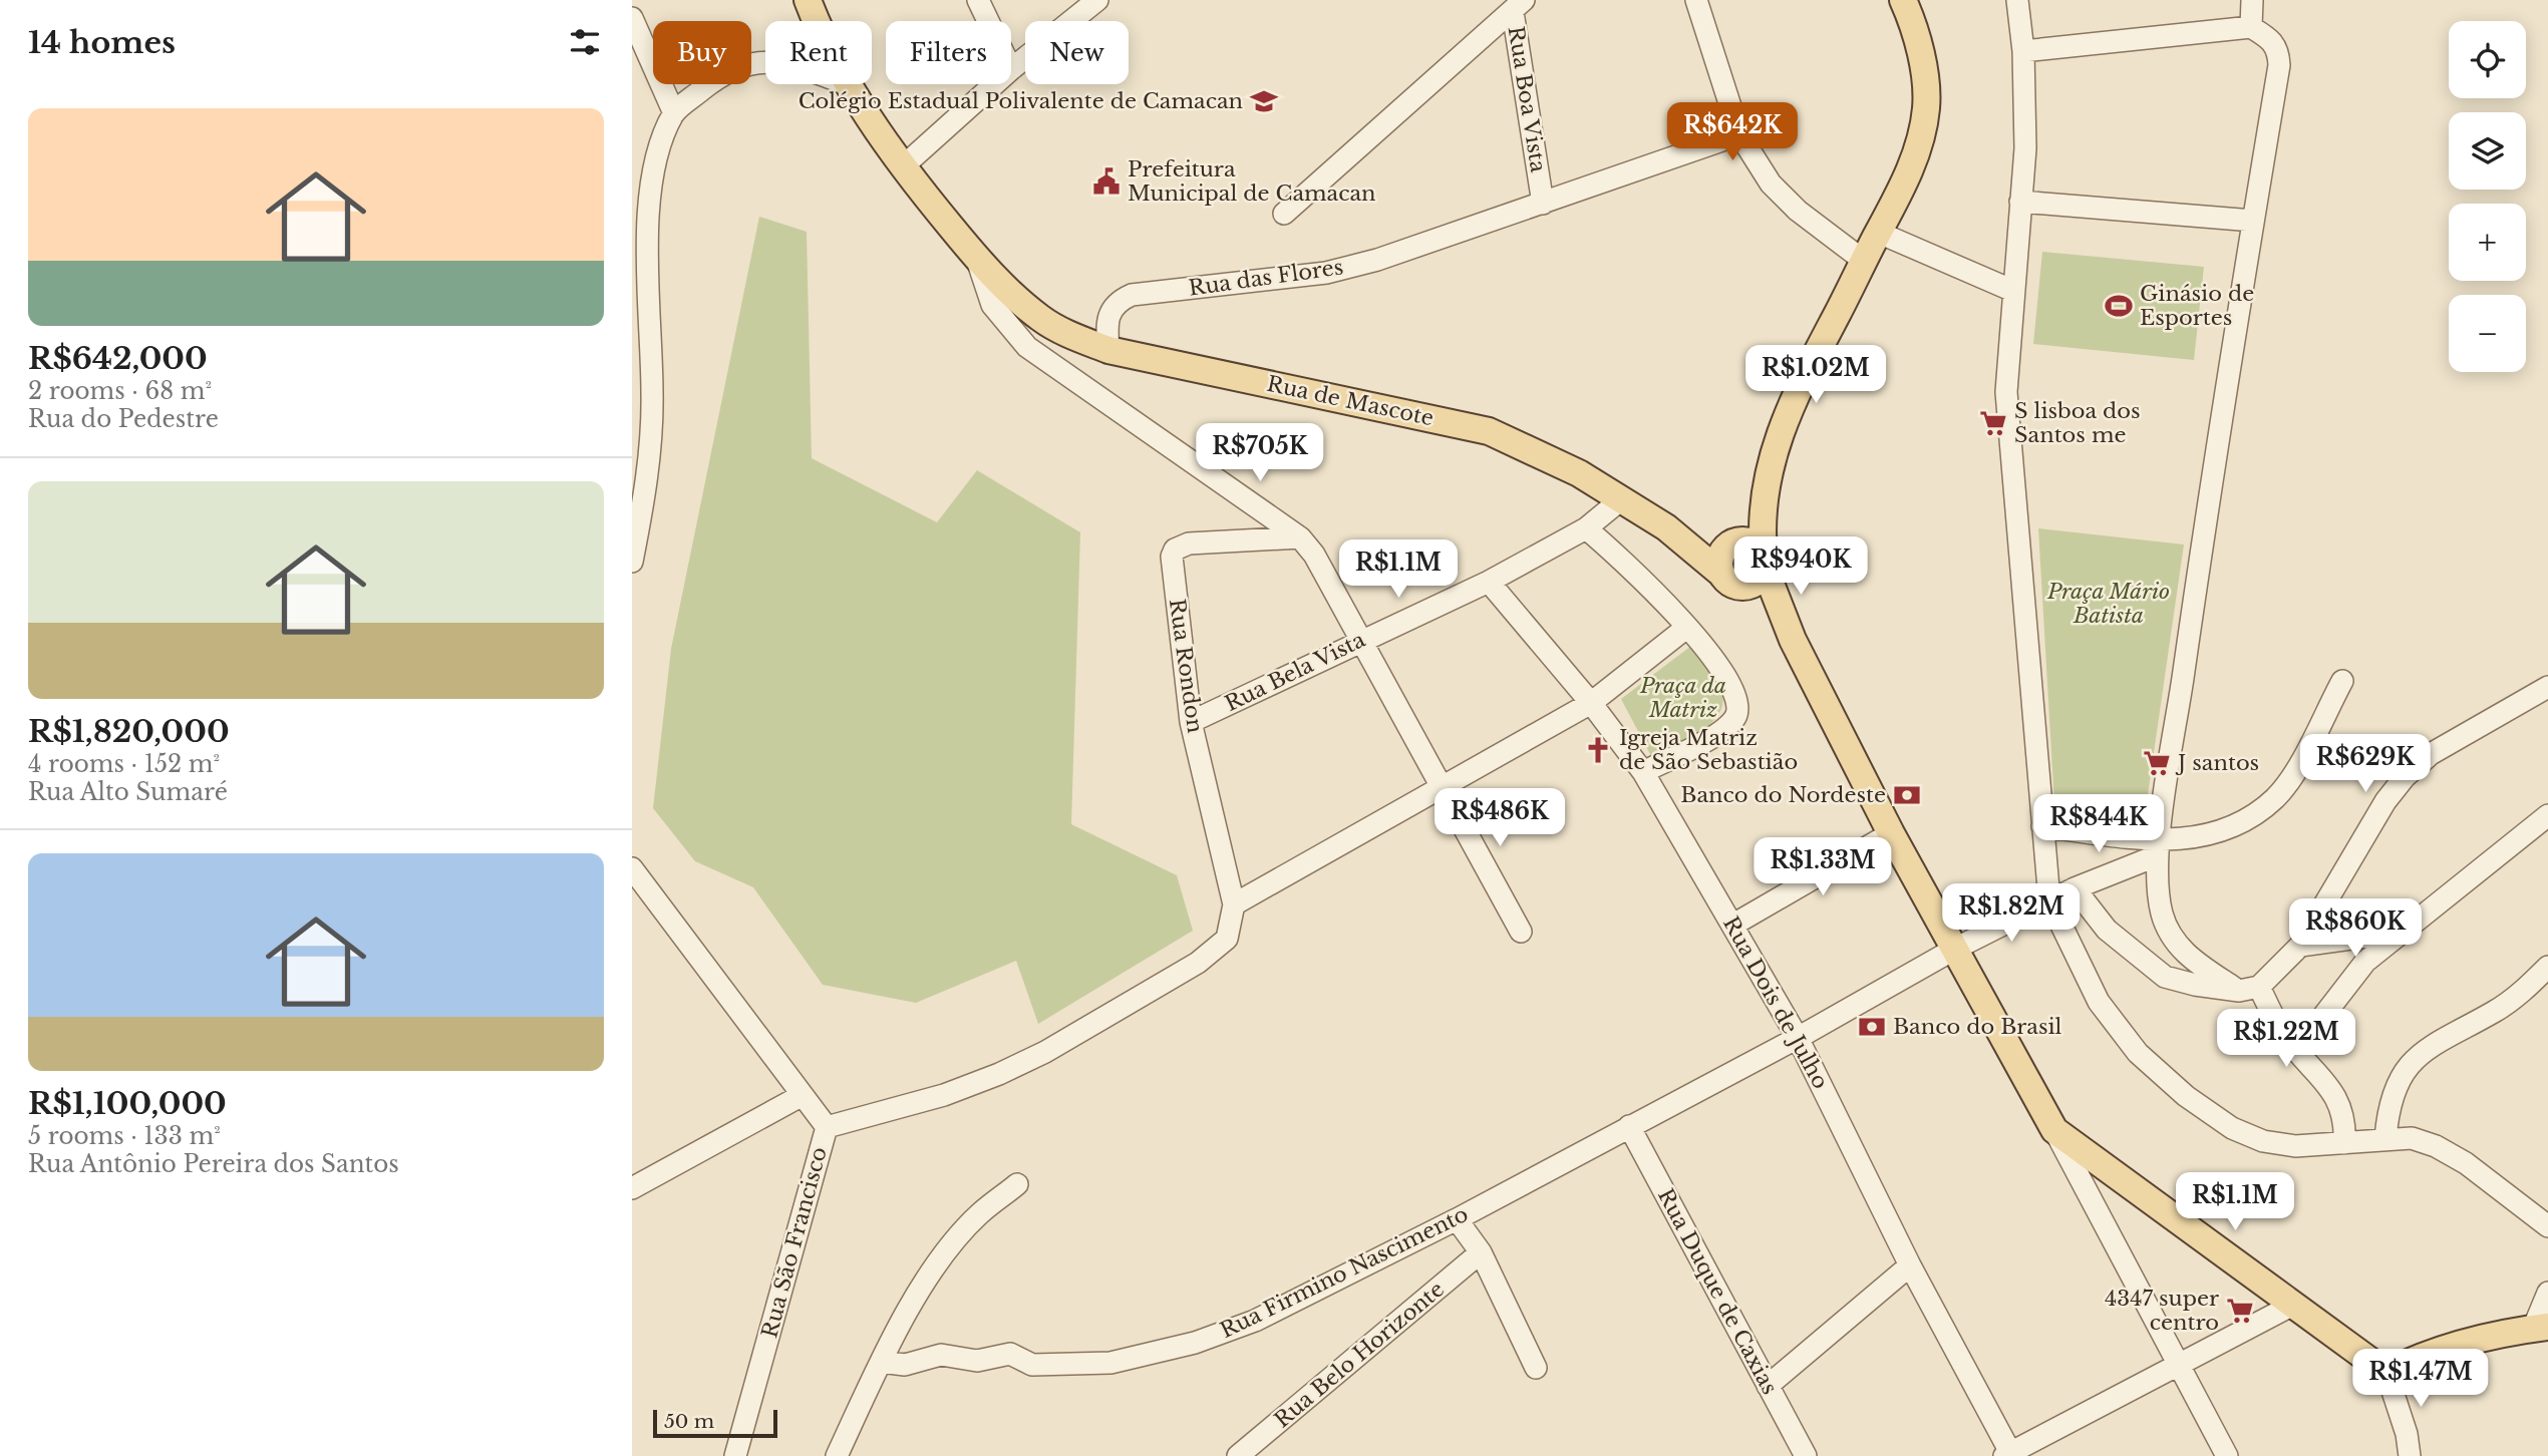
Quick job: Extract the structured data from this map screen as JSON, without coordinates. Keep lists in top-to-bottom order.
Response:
{
  "streets": {
    "main road": ["Rua de Mascote"],
    "street": [
      "Rua Boa Vista",
      "Rua das Flores",
      "Rua Rondon",
      "Rua Bela Vista",
      "Rua Dois de Julho",
      "Rua São Francisco",
      "Rua Firmino Nascimento",
      "Rua Duque de Caxias",
      "Rua Belo Horizonte"
    ]
  },
  "crossings": [
    ["Rua Boa Vista", "Rua das Flores"],
    ["Rua das Flores", "Rua de Mascote"],
    ["Rua de Mascote", "Rua Bela Vista"],
    ["Rua Rondon", "Rua Bela Vista"],
    ["Rua Rondon", "Rua São Francisco"],
    ["Rua Bela Vista", "Rua Dois de Julho"],
    ["Rua Dois de Julho", "Rua Firmino Nascimento"],
    ["Rua Firmino Nascimento", "Rua Duque de Caxias"]
  ],
  "parks": ["Praça Mário Batista", "Praça da Matriz"],
  "places": {
    "school or university": ["Colégio Estadual Polivalente de Camacan"],
    "public building": ["Prefeitura Municipal de Camacan"],
    "sports": ["Ginásio de Esportes"],
    "supermarket": ["S lisboa dos Santos me", "J santos", "4347 super centro"],
    "church": ["Igreja Matriz de São Sebastião"],
    "bank": ["Banco do Nordeste", "Banco do Brasil"]
  },
  "scale_bar": "50 m",
  "page": {
    "heading": "14 homes",
    "map_buttons": ["+", "−"],
    "chip": [
      "Buy",
      "Rent",
      "Filters",
      "New"
    ],
    "list": [
      {
        "name": "R$642,000",
        "note": "2 rooms · 68 m² · Rua do Pedestre"
      },
      {
        "name": "R$1,820,000",
        "note": "4 rooms · 152 m² · Rua Alto Sumaré"
      },
      {
        "name": "R$1,100,000",
        "note": "5 rooms · 133 m² · Rua Antônio Pereira dos Santos"
      }
    ],
    "price": [
      "R$642K",
      "R$1.02M",
      "R$705K",
      "R$940K",
      "R$1.1M",
      "R$629K",
      "R$486K",
      "R$844K",
      "R$1.33M",
      "R$1.82M",
      "R$860K",
      "R$1.22M",
      "R$1.1M",
      "R$1.47M"
    ],
    "scale": "50 m"
  }
}
